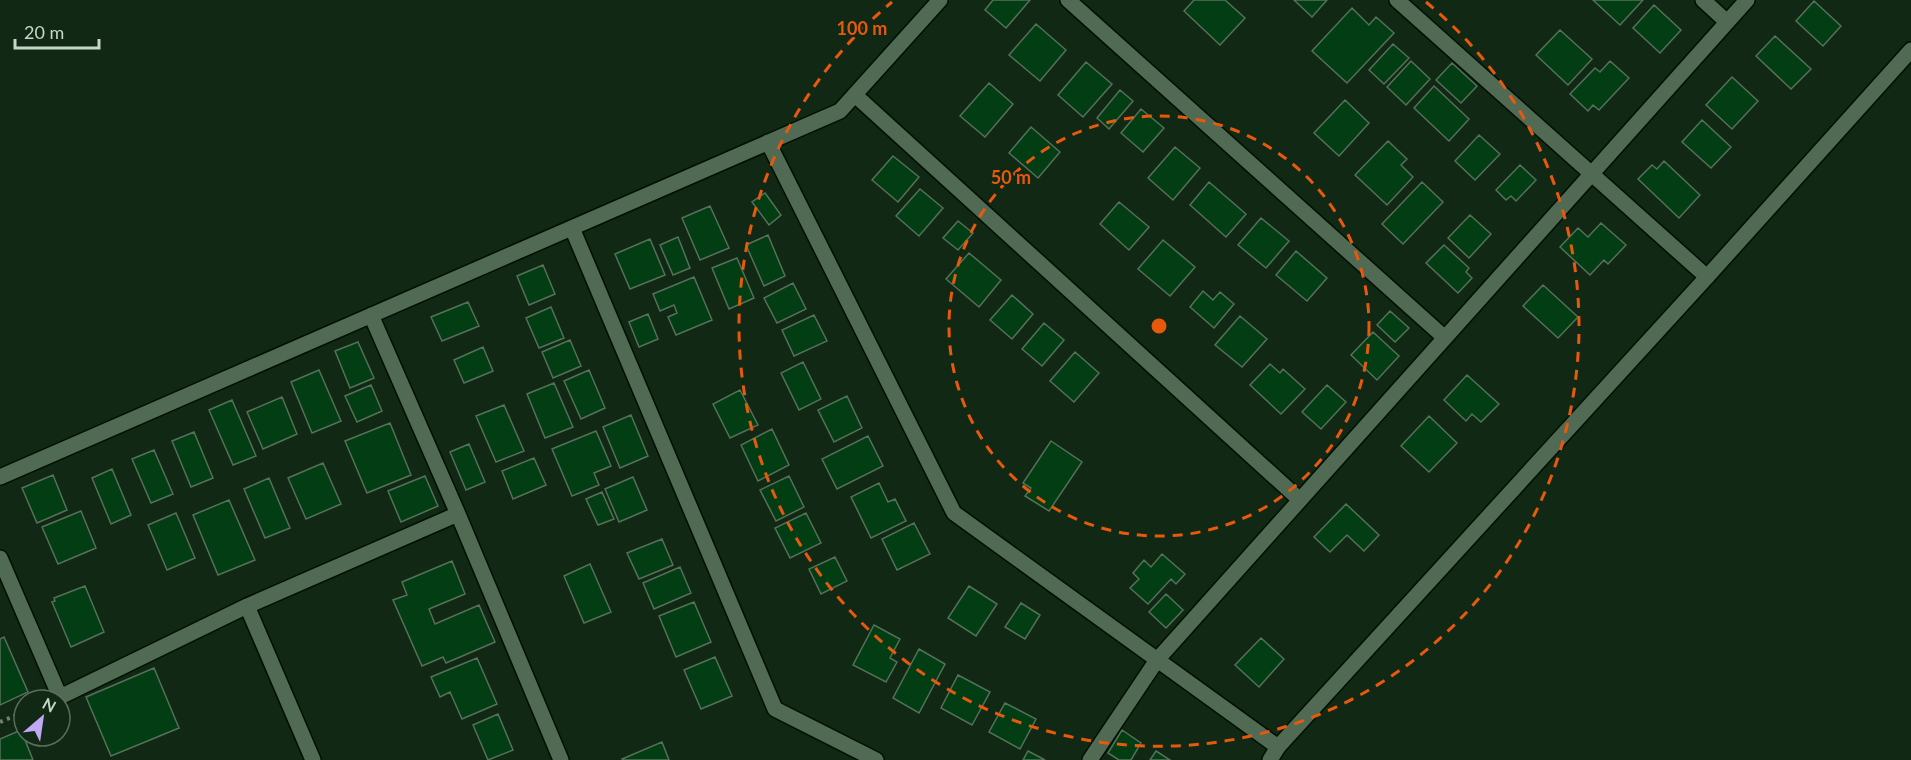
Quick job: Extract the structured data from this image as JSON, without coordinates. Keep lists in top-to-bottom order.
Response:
{
  "scale_bar": "20 m",
  "north": "top right",
  "rings": ["100 m", "50 m"]
}
